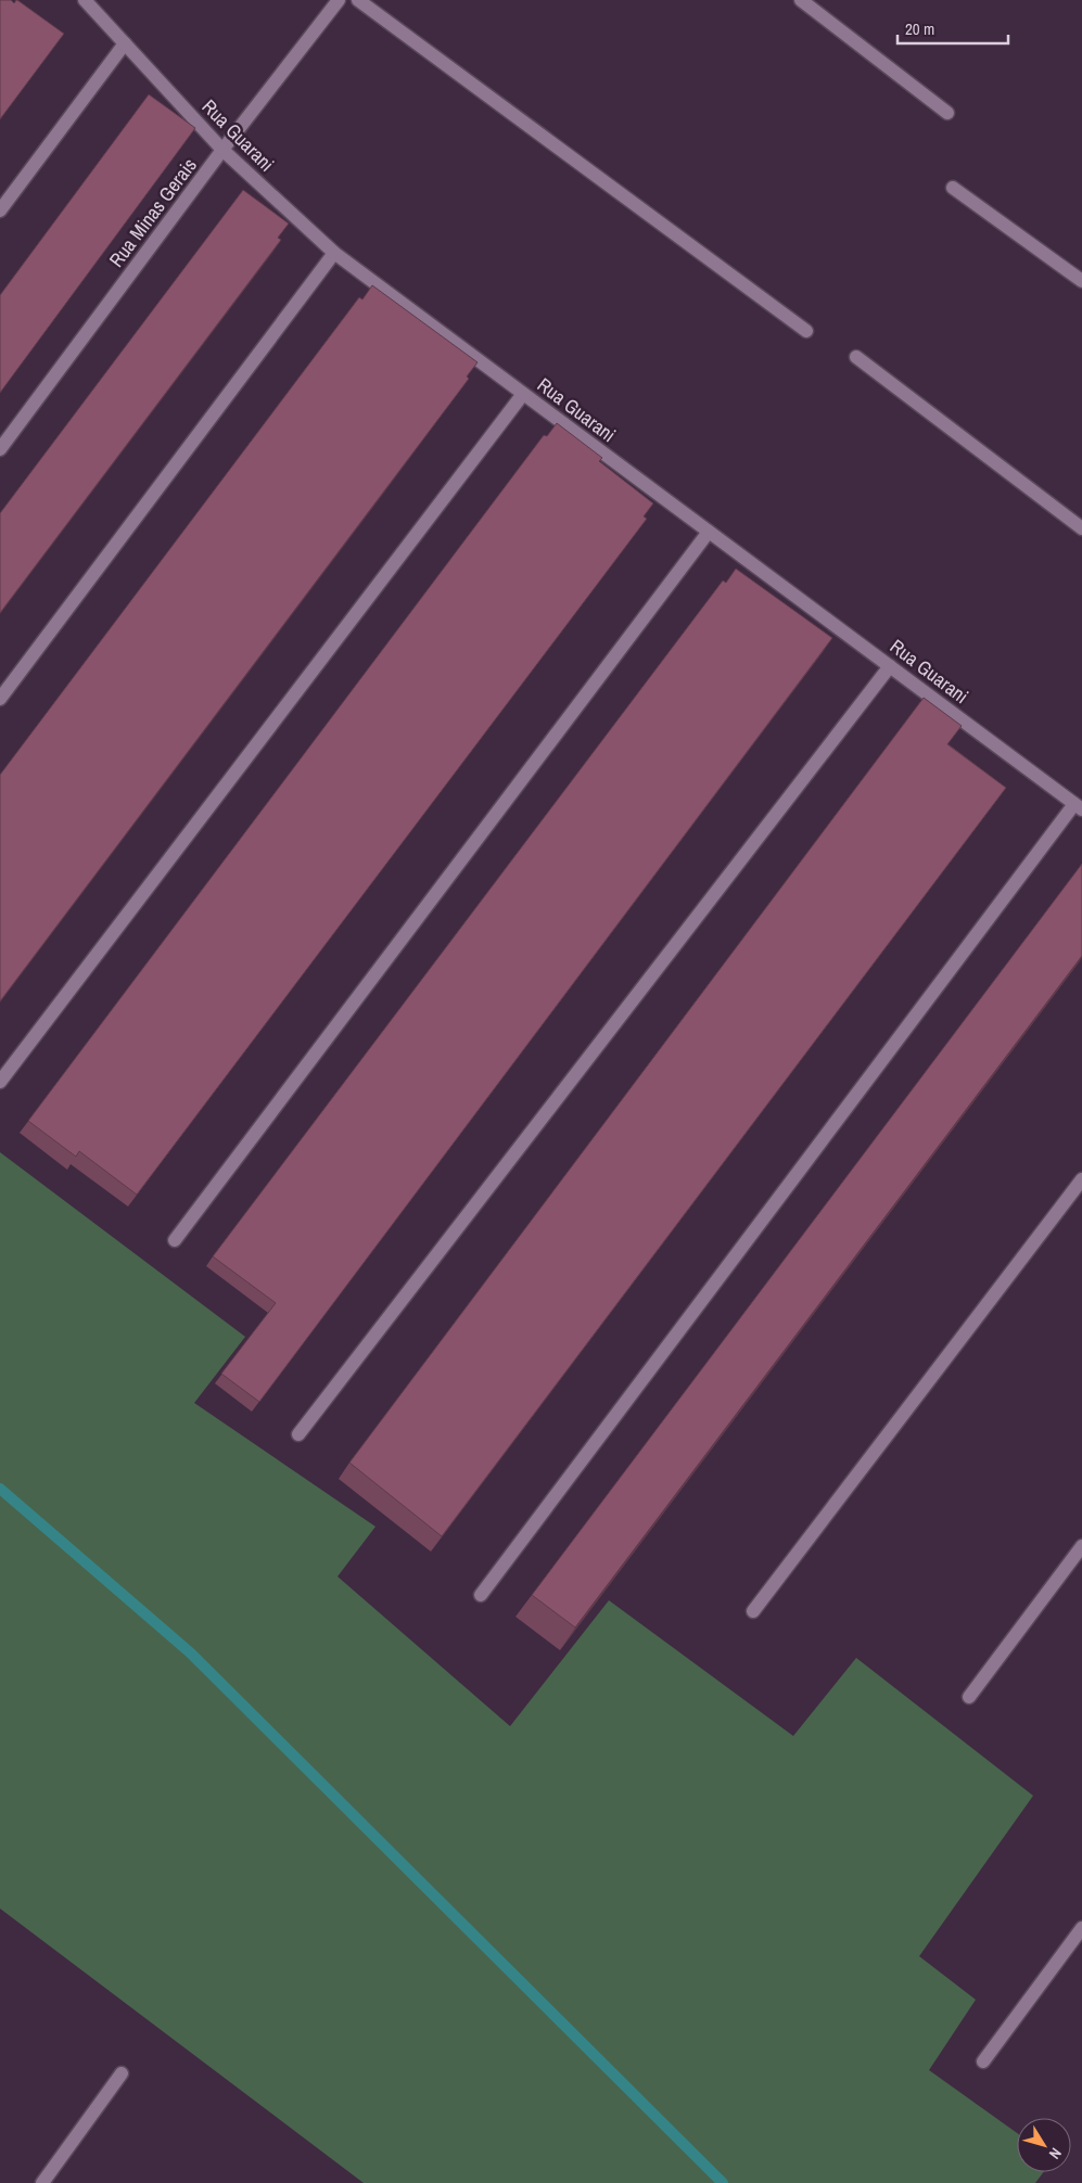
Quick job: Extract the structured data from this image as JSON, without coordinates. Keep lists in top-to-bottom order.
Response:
{
  "streets": {
    "street": ["Rua Guarani", "Rua Minas Gerais"]
  },
  "crossings": [
    ["Rua Guarani", "Rua Minas Gerais"]
  ],
  "scale_bar": "20 m",
  "north": "bottom right"
}
